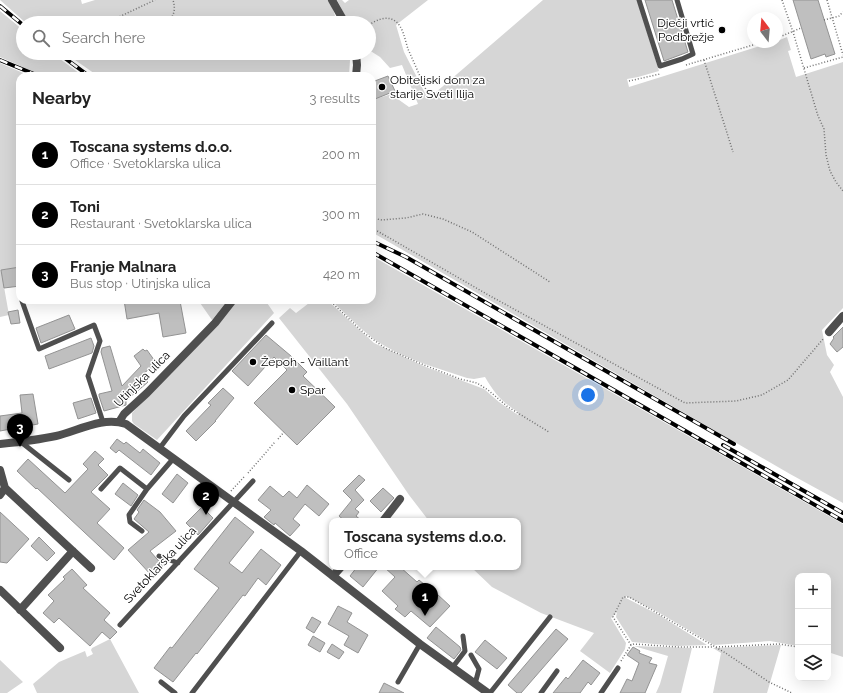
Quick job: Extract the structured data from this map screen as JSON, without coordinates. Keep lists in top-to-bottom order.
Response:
{
  "streets": {
    "street": ["Utinjska ulica"],
    "lane": ["Svetoklarska ulica"]
  },
  "places": [
    "Dječji vrtić Podbrežje",
    "Obiteljski dom za starije Sveti Ilija",
    "Žepoh - Vaillant",
    "Spar"
  ],
  "north": "top",
  "page": {
    "search": "Search here",
    "heading": ["Nearby", "3 results"],
    "list": [
      {
        "mark": "1",
        "name": "Toscana systems d.o.o.",
        "note": "Office · Svetoklarska ulica",
        "value": "200 m"
      },
      {
        "mark": "2",
        "name": "Toni",
        "note": "Restaurant · Svetoklarska ulica",
        "value": "300 m"
      },
      {
        "mark": "3",
        "name": "Franje Malnara",
        "note": "Bus stop · Utinjska ulica",
        "value": "420 m"
      }
    ],
    "pins": ["3", "2", "1"],
    "popup": ["Toscana systems d.o.o.", "Office"],
    "map_buttons": ["+", "−"]
  }
}
